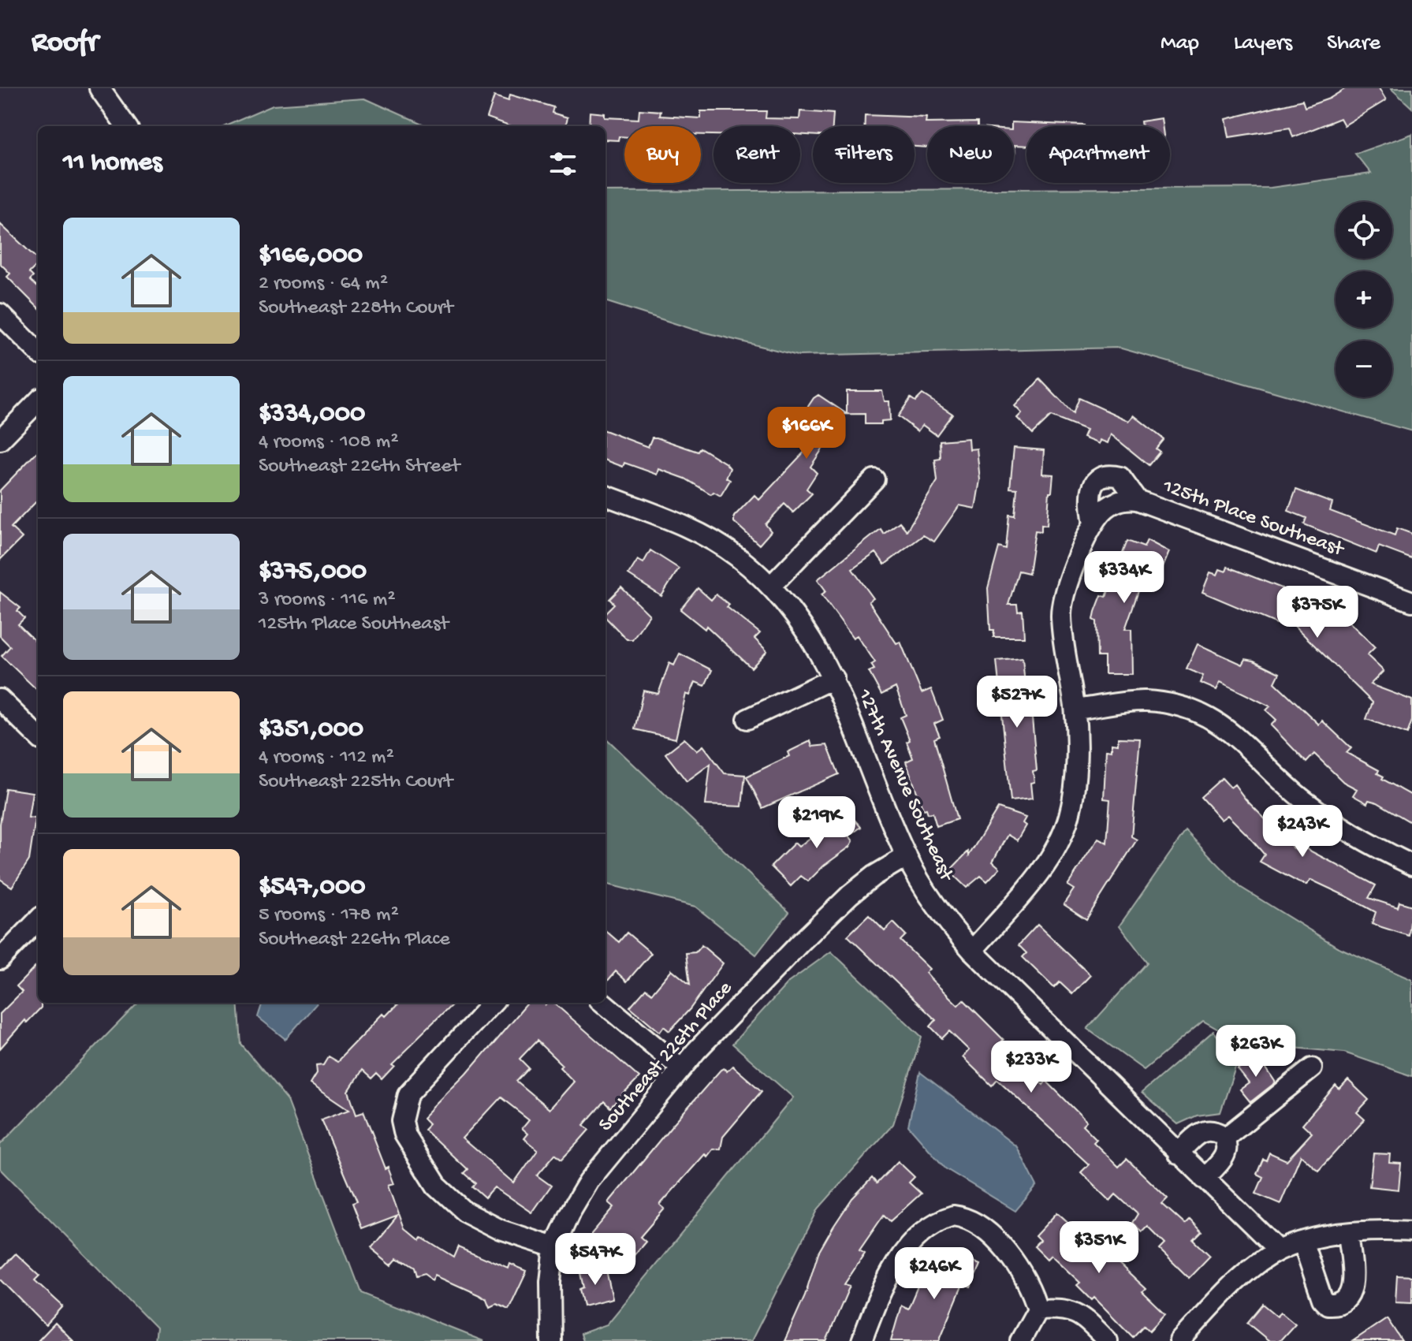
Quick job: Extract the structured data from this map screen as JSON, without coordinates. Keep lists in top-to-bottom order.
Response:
{
  "streets": {
    "street": ["125th Place Southeast", "127th Avenue Southeast", "Southeast 226th Place"]
  },
  "crossings": [
    ["127th Avenue Southeast", "Southeast 226th Place"]
  ],
  "page": {
    "header": "Roofr",
    "nav": ["Map", "Layers", "Share"],
    "chip": [
      "Buy",
      "Rent",
      "Filters",
      "New",
      "Apartment"
    ],
    "heading": "11 homes",
    "map_buttons": ["+", "−"],
    "list": [
      {
        "name": "$166,000",
        "note": "2 rooms · 64 m² · Southeast 228th Court"
      },
      {
        "name": "$334,000",
        "note": "4 rooms · 108 m² · Southeast 226th Street"
      },
      {
        "name": "$375,000",
        "note": "3 rooms · 116 m² · 125th Place Southeast"
      },
      {
        "name": "$351,000",
        "note": "4 rooms · 112 m² · Southeast 225th Court"
      },
      {
        "name": "$547,000",
        "note": "5 rooms · 178 m² · Southeast 226th Place"
      }
    ],
    "price": [
      "$166K",
      "$334K",
      "$375K",
      "$527K",
      "$219K",
      "$243K",
      "$263K",
      "$233K",
      "$351K",
      "$547K",
      "$246K"
    ]
  }
}
